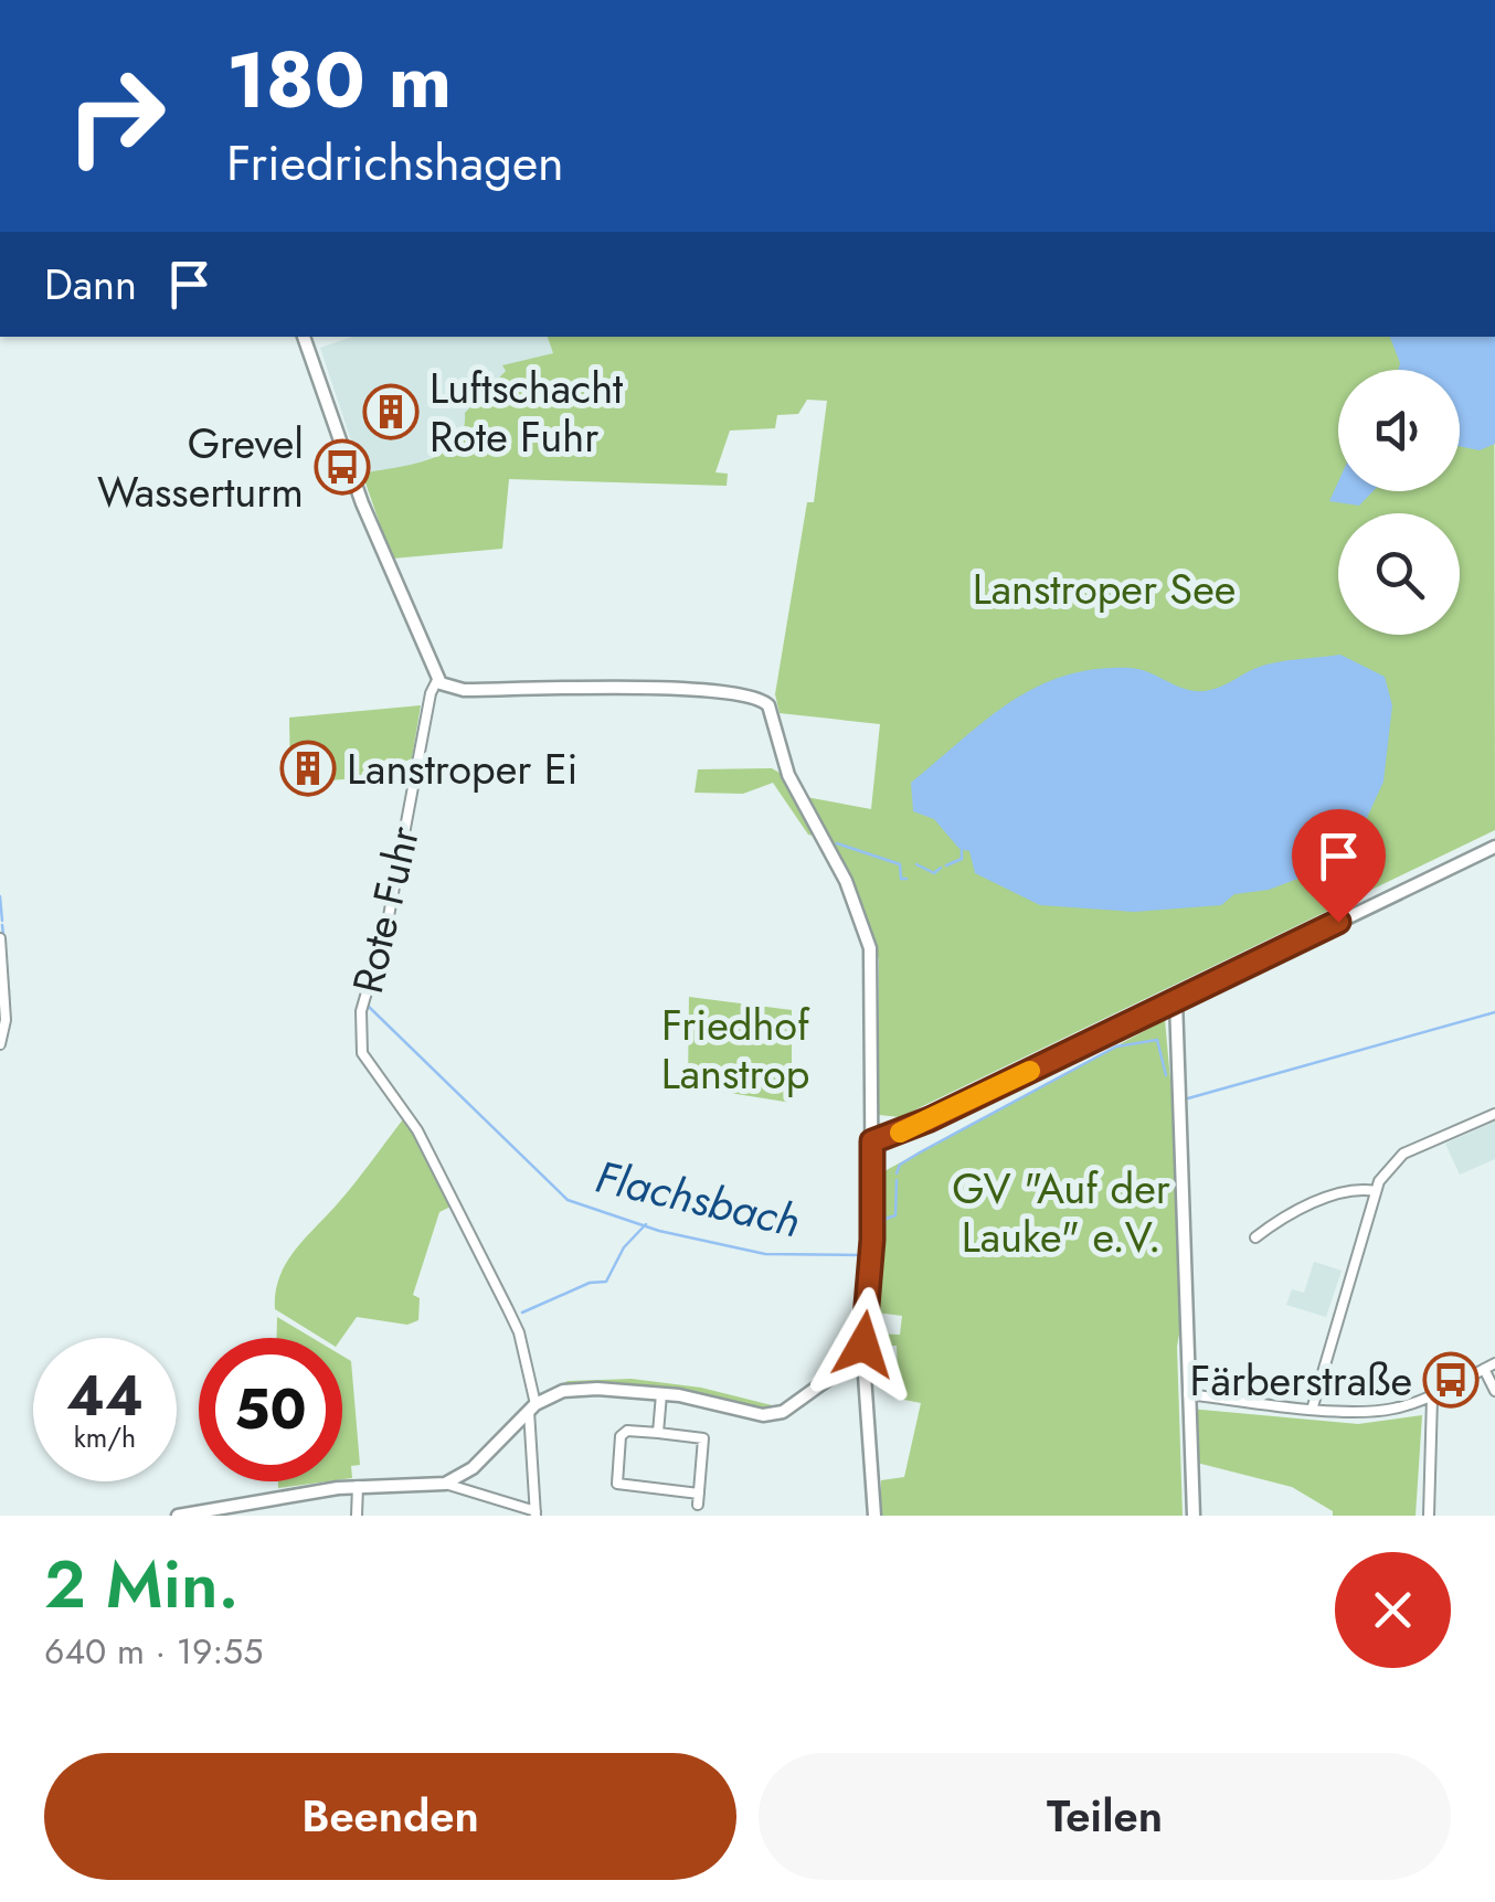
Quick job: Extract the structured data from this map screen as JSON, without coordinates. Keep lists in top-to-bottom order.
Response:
{
  "streets": {
    "street": ["Rote Fuhr"]
  },
  "water": ["Flachsbach"],
  "parks": ["Lanstroper See", "Friedhof Lanstrop", "GV \"Auf der Lauke\" e.V."],
  "places": {
    "building": ["Luftschacht Rote Fuhr", "Lanstroper Ei"],
    "bus stop": ["Grevel Wasserturm", "Färberstraße"]
  },
  "page": {
    "turn": ["180 m", "Friedrichshagen"],
    "then": "Dann",
    "speed": "44 km/h",
    "limit": "50",
    "heading": ["2 Min.", "640 m · 19:55"],
    "buttons": ["Beenden", "Teilen"]
  }
}
